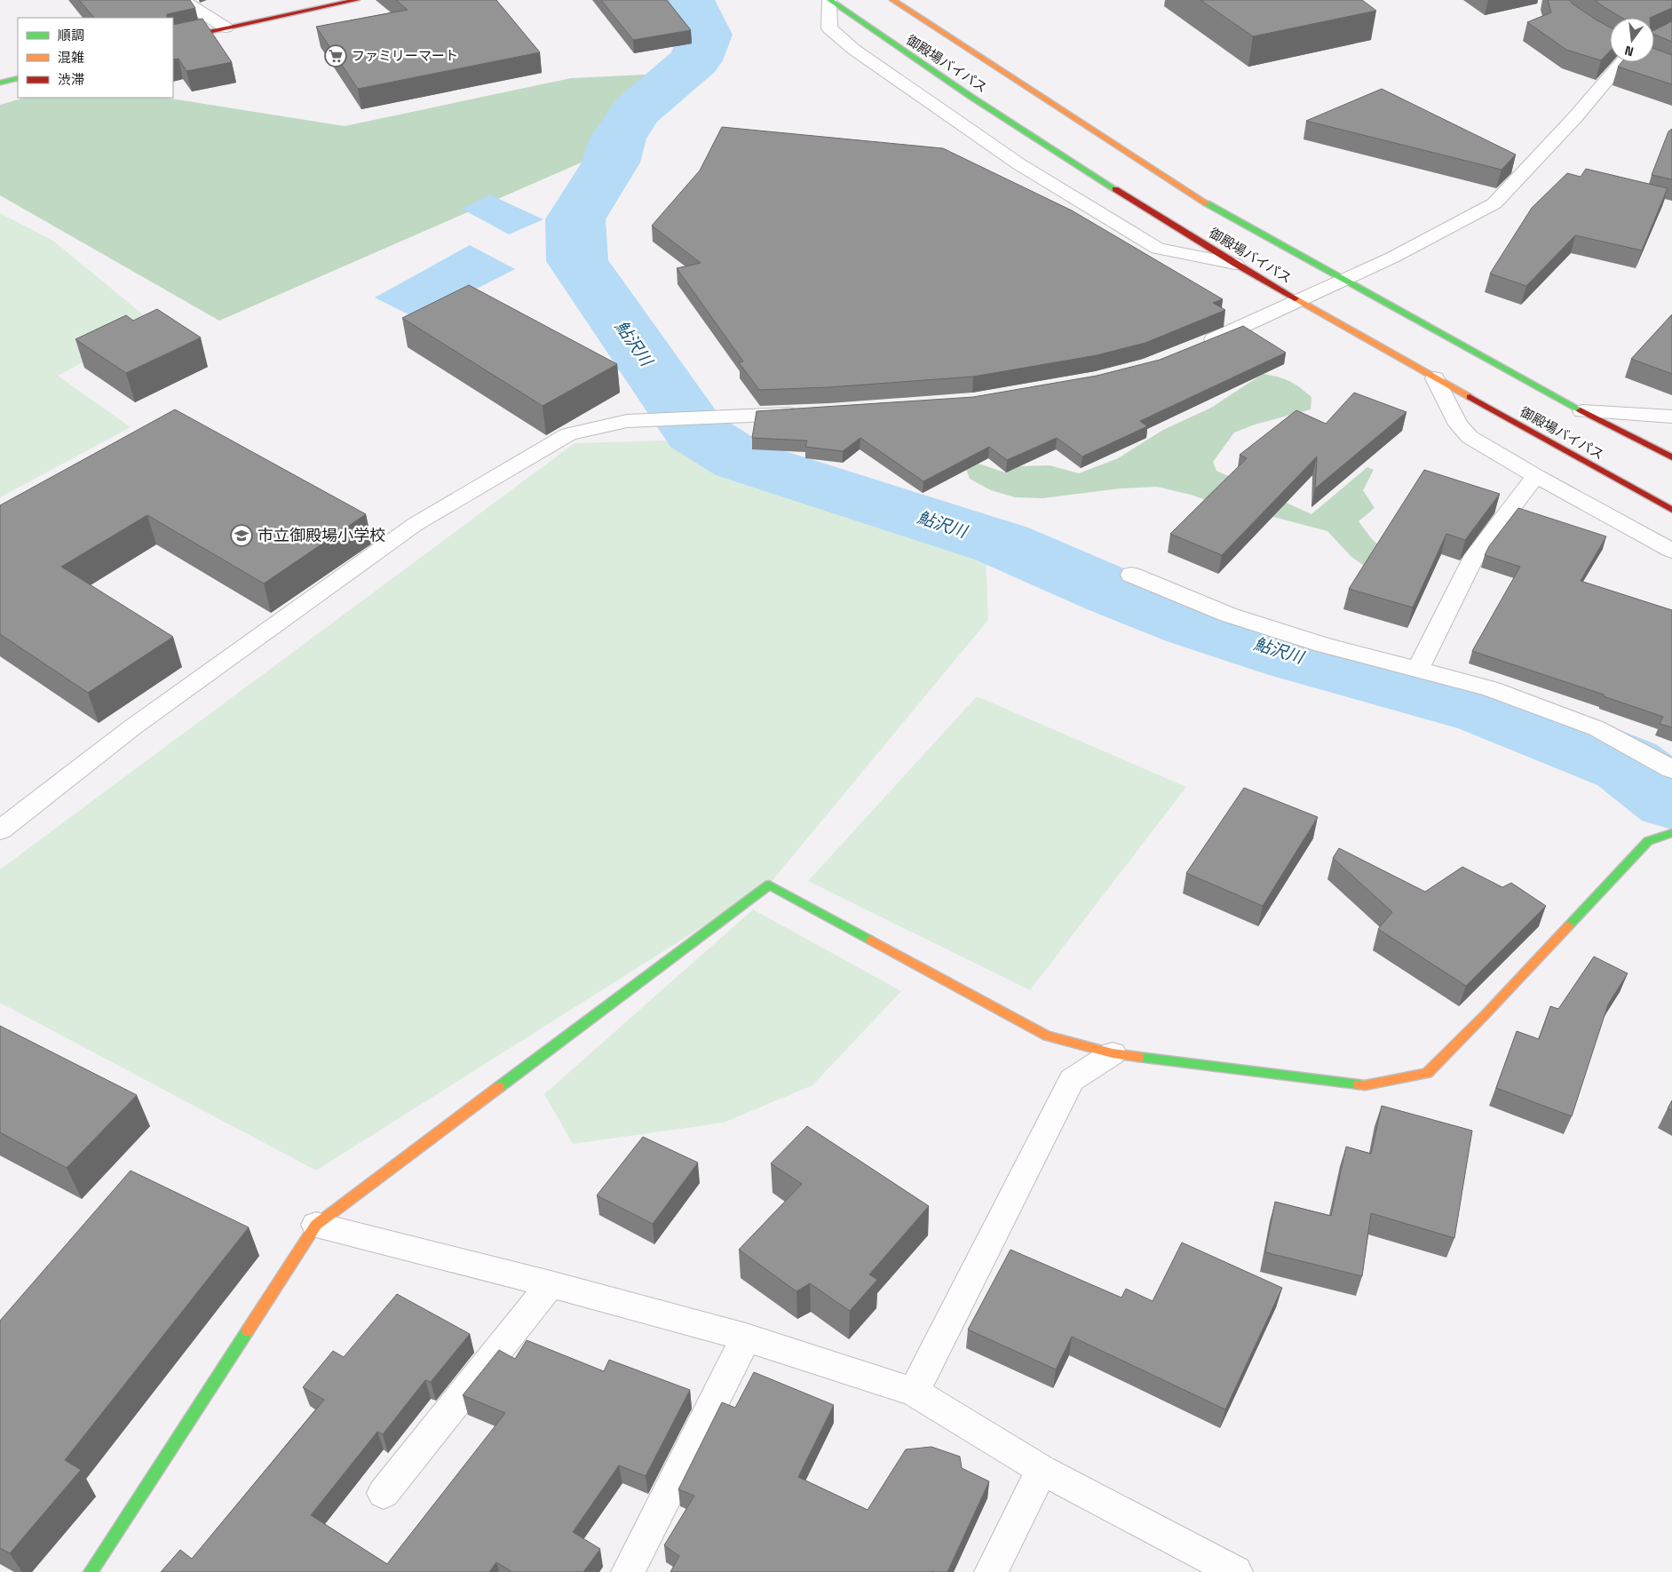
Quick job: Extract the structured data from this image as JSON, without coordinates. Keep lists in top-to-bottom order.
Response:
{
  "streets": {
    "main road": ["御殿場バイパス"]
  },
  "water": ["鮎沢川"],
  "places": {
    "supermarket": ["ファミリーマート"],
    "school or university": ["市立御殿場小学校"]
  },
  "legend": ["順調", "混雑", "渋滞"],
  "north": "bottom"
}
